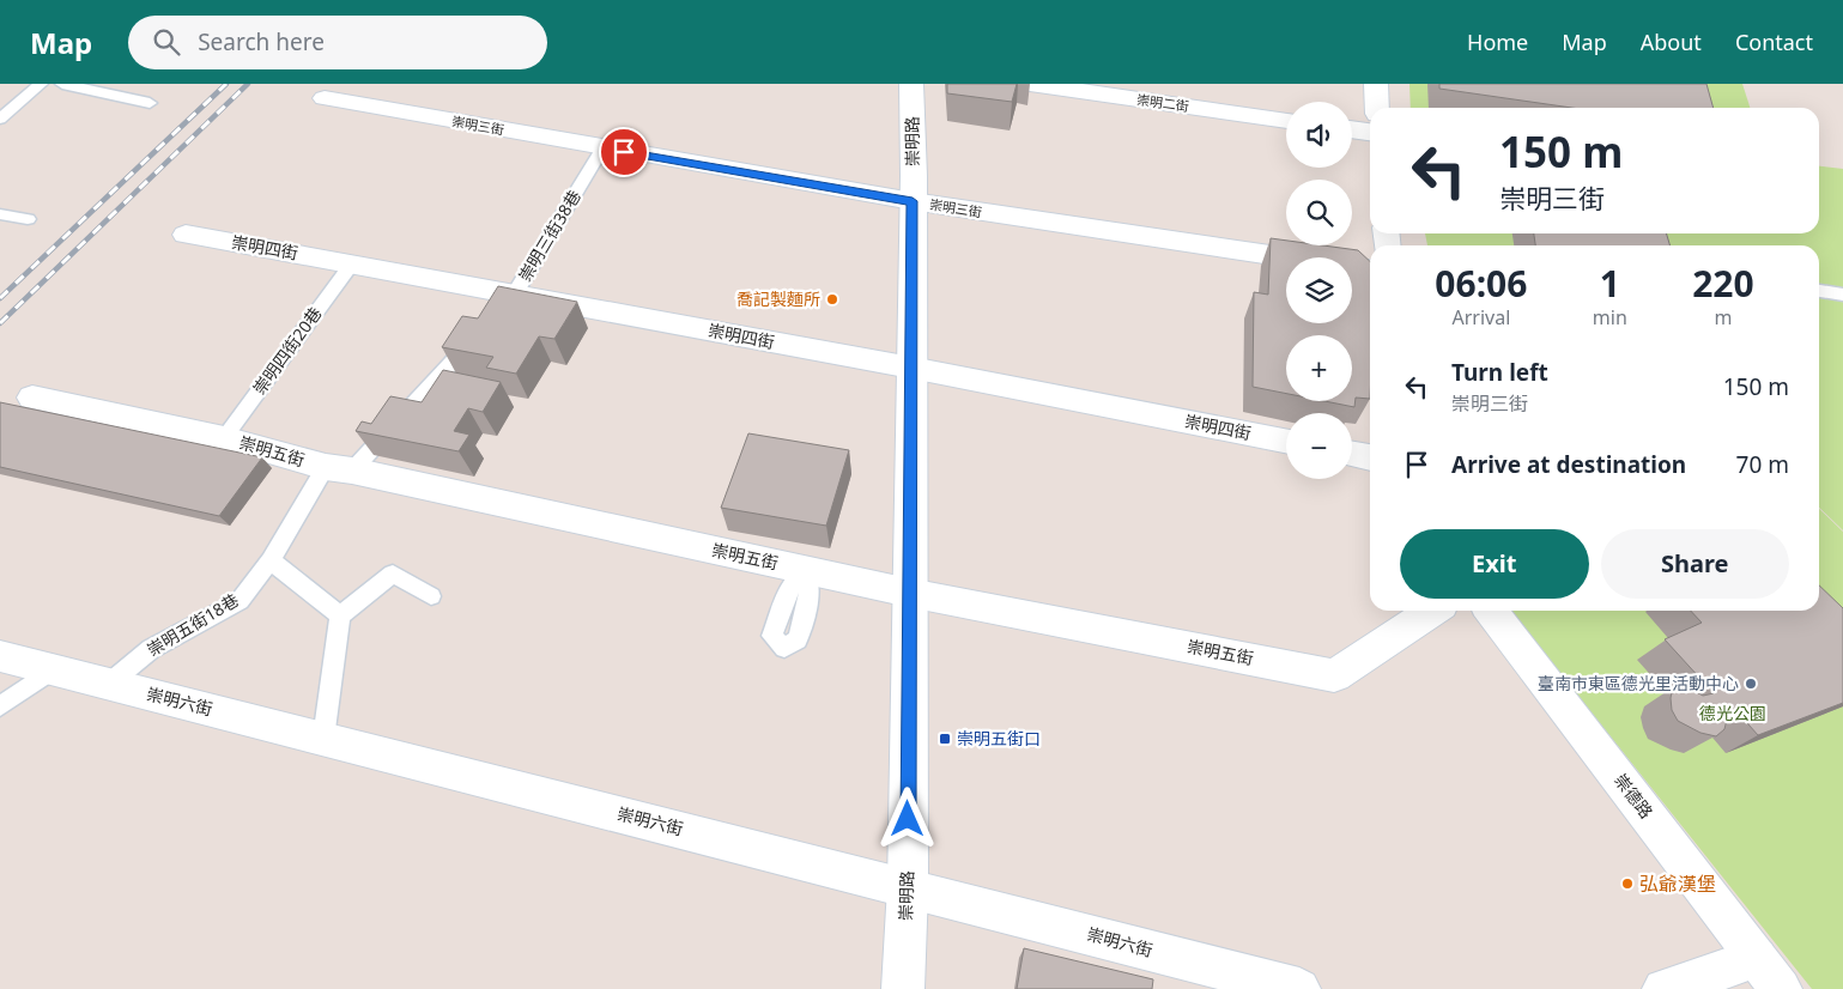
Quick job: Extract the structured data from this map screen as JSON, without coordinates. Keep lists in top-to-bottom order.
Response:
{
  "streets": {
    "street": [
      "崇明二街",
      "崇明三街",
      "崇明路",
      "崇明四街",
      "崇明五街",
      "崇明六街",
      "崇德路"
    ],
    "lane": ["崇明三街38巷", "崇明四街20巷", "崇明五街18巷"]
  },
  "crossings": [
    ["崇明三街", "崇明路"],
    ["崇明三街", "崇明三街38巷"],
    ["崇明路", "崇明四街"],
    ["崇明路", "崇明五街"],
    ["崇明路", "崇明六街"],
    ["崇明三街38巷", "崇明四街"],
    ["崇明四街", "崇明四街20巷"],
    ["崇明四街20巷", "崇明五街"],
    ["崇明五街", "崇明五街18巷"],
    ["崇明五街18巷", "崇明六街"]
  ],
  "parks": ["德光公園"],
  "places": {
    "other": ["喬記製麵所", "臺南市東區德光里活動中心", "弘爺漢堡"],
    "transit": ["崇明五街口"]
  },
  "page": {
    "header": "Map",
    "search": "Search here",
    "nav": [
      "Home",
      "Map",
      "About",
      "Contact"
    ],
    "map_buttons": ["+", "−"],
    "turn": ["150 m", "崇明三街"],
    "eta": [
      "06:06",
      "Arrival",
      "1",
      "min",
      "220",
      "m"
    ],
    "list": [
      {
        "name": "Turn left",
        "note": "崇明三街",
        "value": "150 m"
      },
      {
        "name": "Arrive at destination",
        "value": "70 m"
      }
    ],
    "buttons": ["Exit", "Share"]
  }
}
